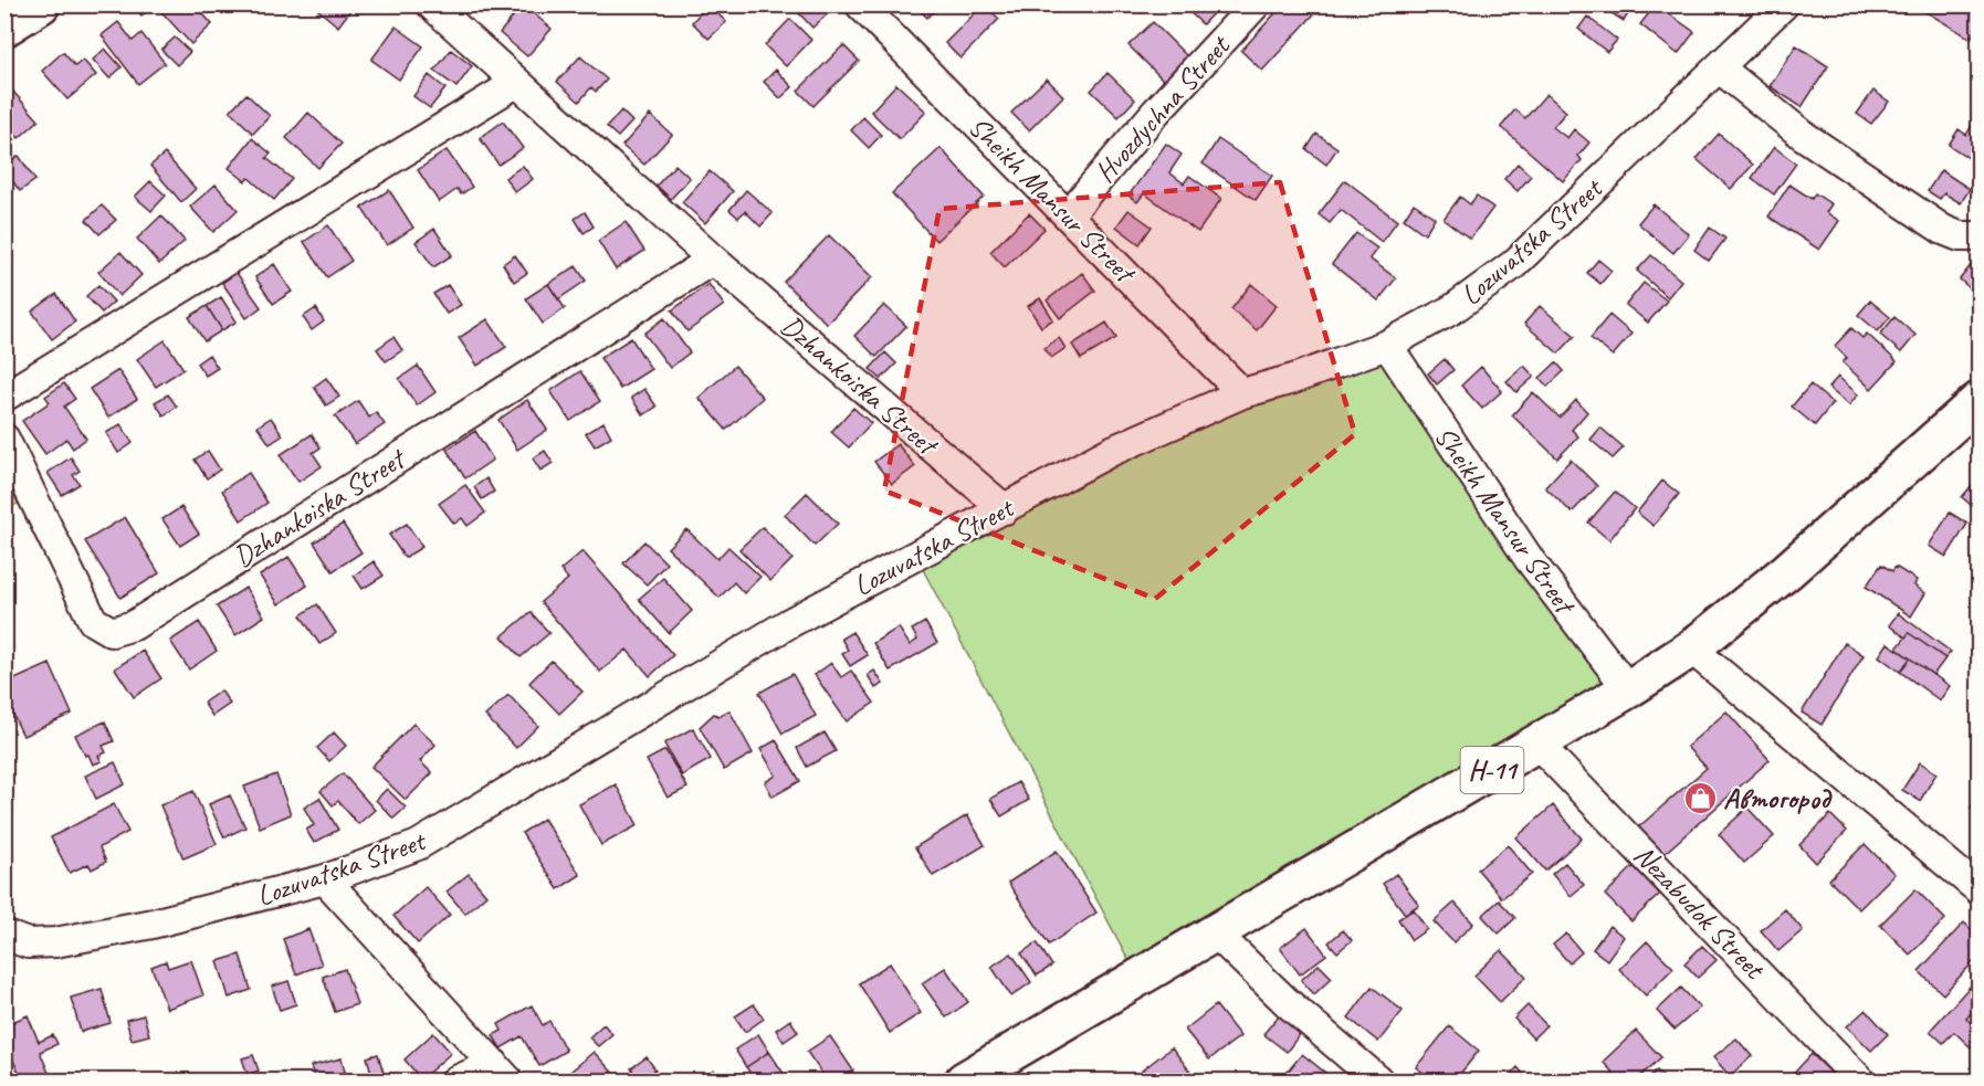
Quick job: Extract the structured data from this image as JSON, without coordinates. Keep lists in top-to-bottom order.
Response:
{
  "streets": {
    "main road": ["Н-11"],
    "street": [
      "Hvozdychna Street",
      "Sheikh Mansur Street",
      "Lozuvatska Street",
      "Dzhankoiska Street",
      "Nezabudok Street"
    ]
  },
  "crossings": [
    ["Hvozdychna Street", "Sheikh Mansur Street"],
    ["Sheikh Mansur Street", "Lozuvatska Street"],
    ["Sheikh Mansur Street", "Н-11"],
    ["Lozuvatska Street", "Dzhankoiska Street"],
    ["Н-11", "Nezabudok Street"]
  ],
  "places": {
    "shop": ["Автогород"]
  }
}
